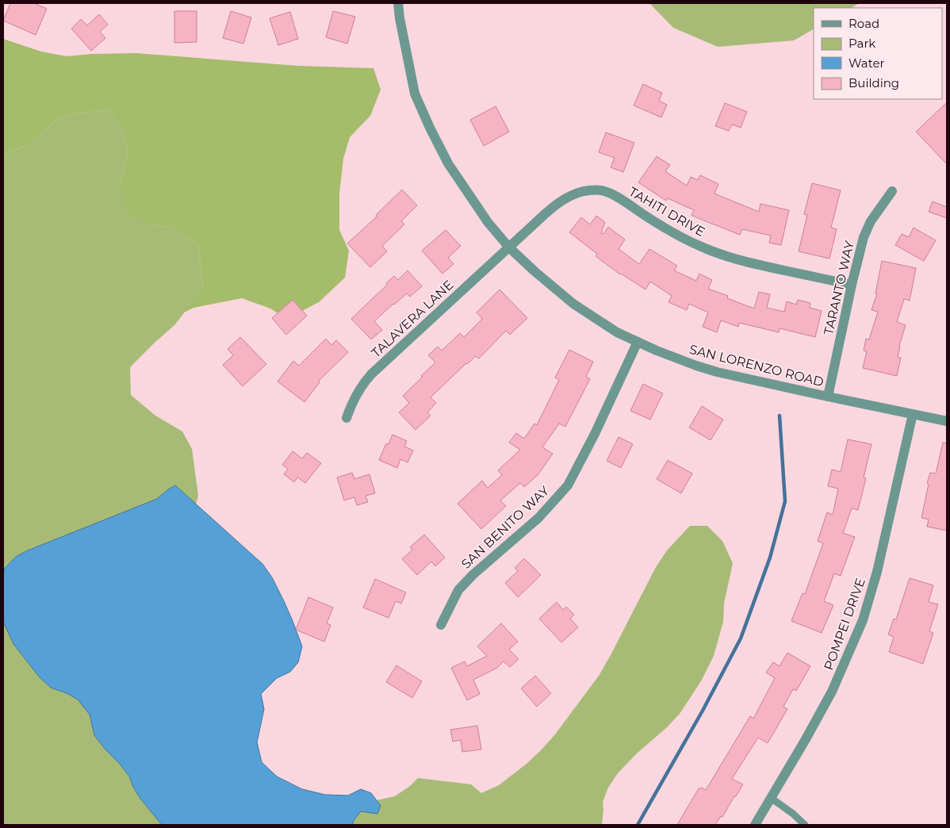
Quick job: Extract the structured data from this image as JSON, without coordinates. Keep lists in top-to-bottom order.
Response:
{
  "streets": {
    "street": [
      "TAHITI DRIVE",
      "TARANTO WAY",
      "TALAVERA LANE",
      "SAN LORENZO ROAD",
      "SAN BENITO WAY",
      "POMPEI DRIVE"
    ]
  },
  "crossings": [
    ["TAHITI DRIVE", "TARANTO WAY"],
    ["TAHITI DRIVE", "TALAVERA LANE"],
    ["TAHITI DRIVE", "SAN LORENZO ROAD"],
    ["TARANTO WAY", "SAN LORENZO ROAD"],
    ["TALAVERA LANE", "SAN LORENZO ROAD"],
    ["SAN LORENZO ROAD", "SAN BENITO WAY"],
    ["SAN LORENZO ROAD", "POMPEI DRIVE"]
  ],
  "legend": [
    "Road",
    "Park",
    "Water",
    "Building"
  ]
}
